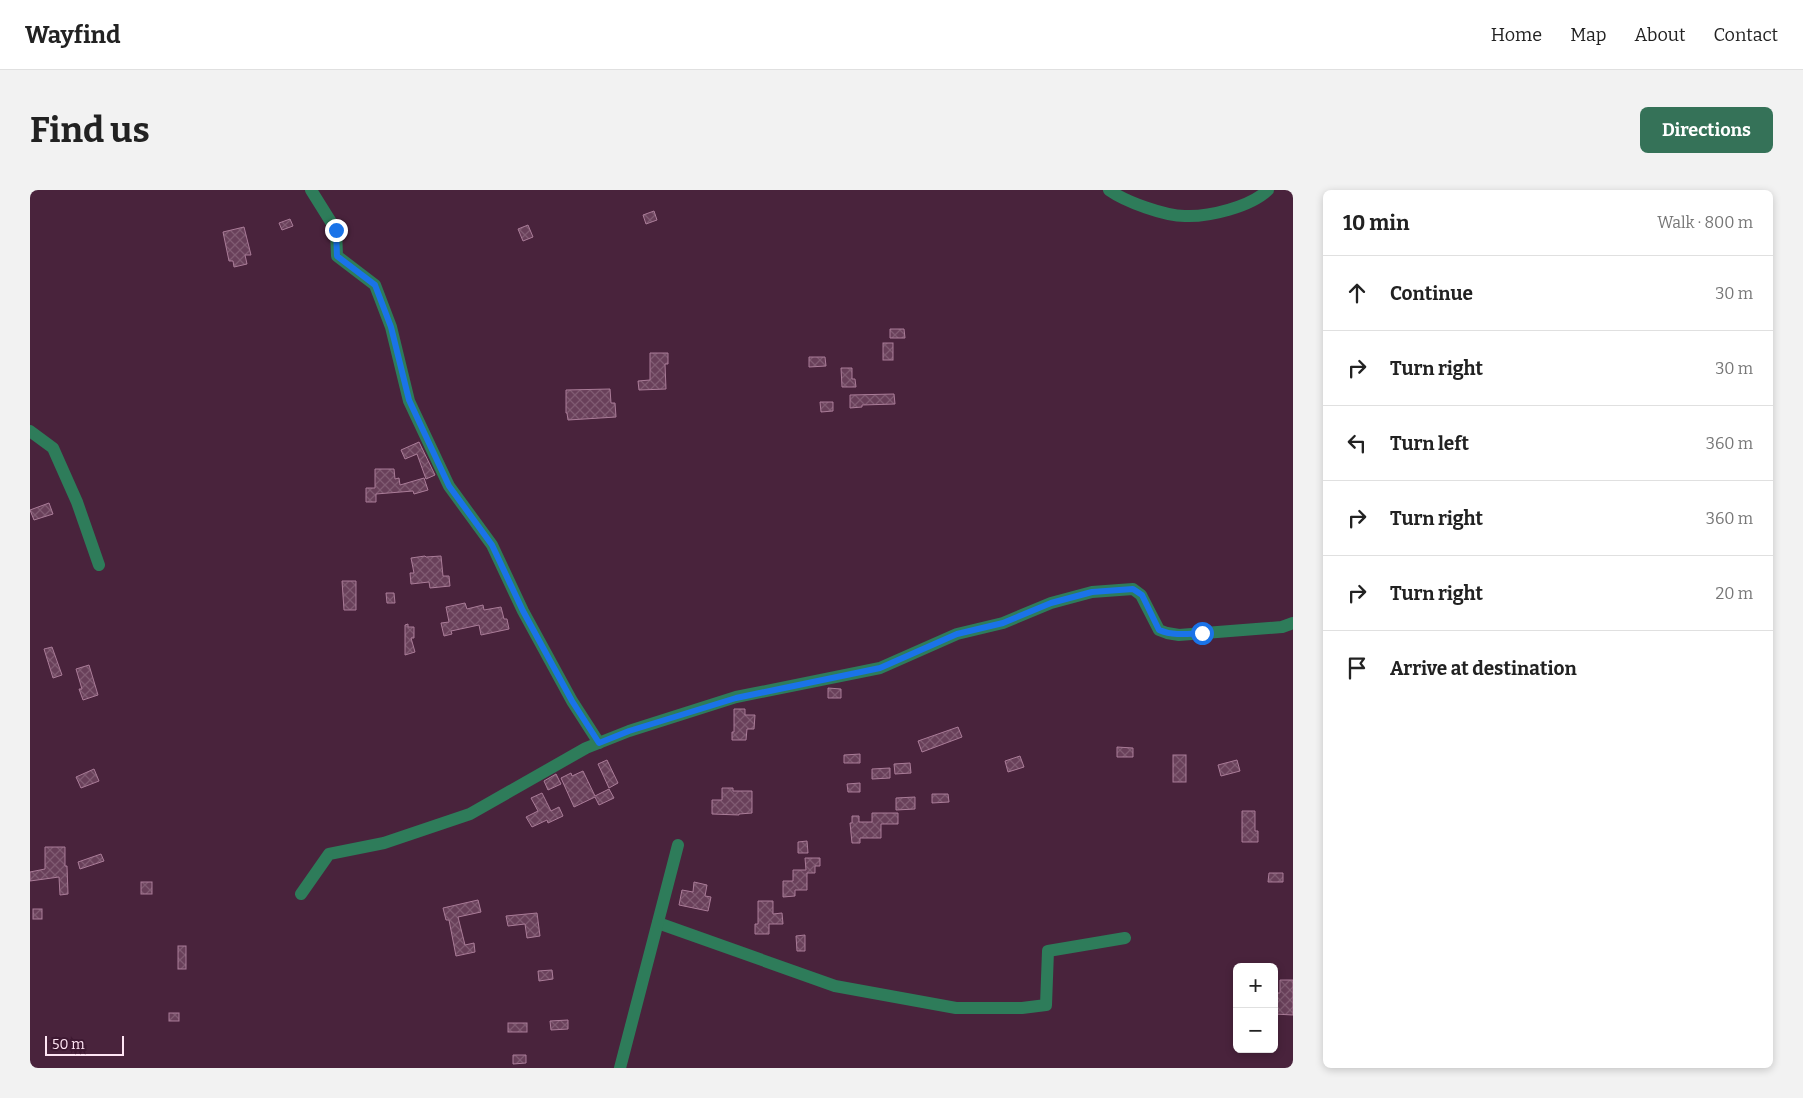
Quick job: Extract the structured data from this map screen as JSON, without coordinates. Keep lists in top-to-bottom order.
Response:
{
  "scale_bar": "50 m",
  "page": {
    "header": "Wayfind",
    "nav": [
      "Home",
      "Map",
      "About",
      "Contact"
    ],
    "buttons": "Directions",
    "title": "Find us",
    "heading": ["10 min", "Walk · 800 m"],
    "list": [
      ["Continue", "30 m"],
      ["Turn right", "30 m"],
      ["Turn left", "360 m"],
      ["Turn right", "360 m"],
      ["Turn right", "20 m"],
      "Arrive at destination"
    ],
    "map_buttons": ["+", "−"],
    "scale": "50 m"
  }
}
